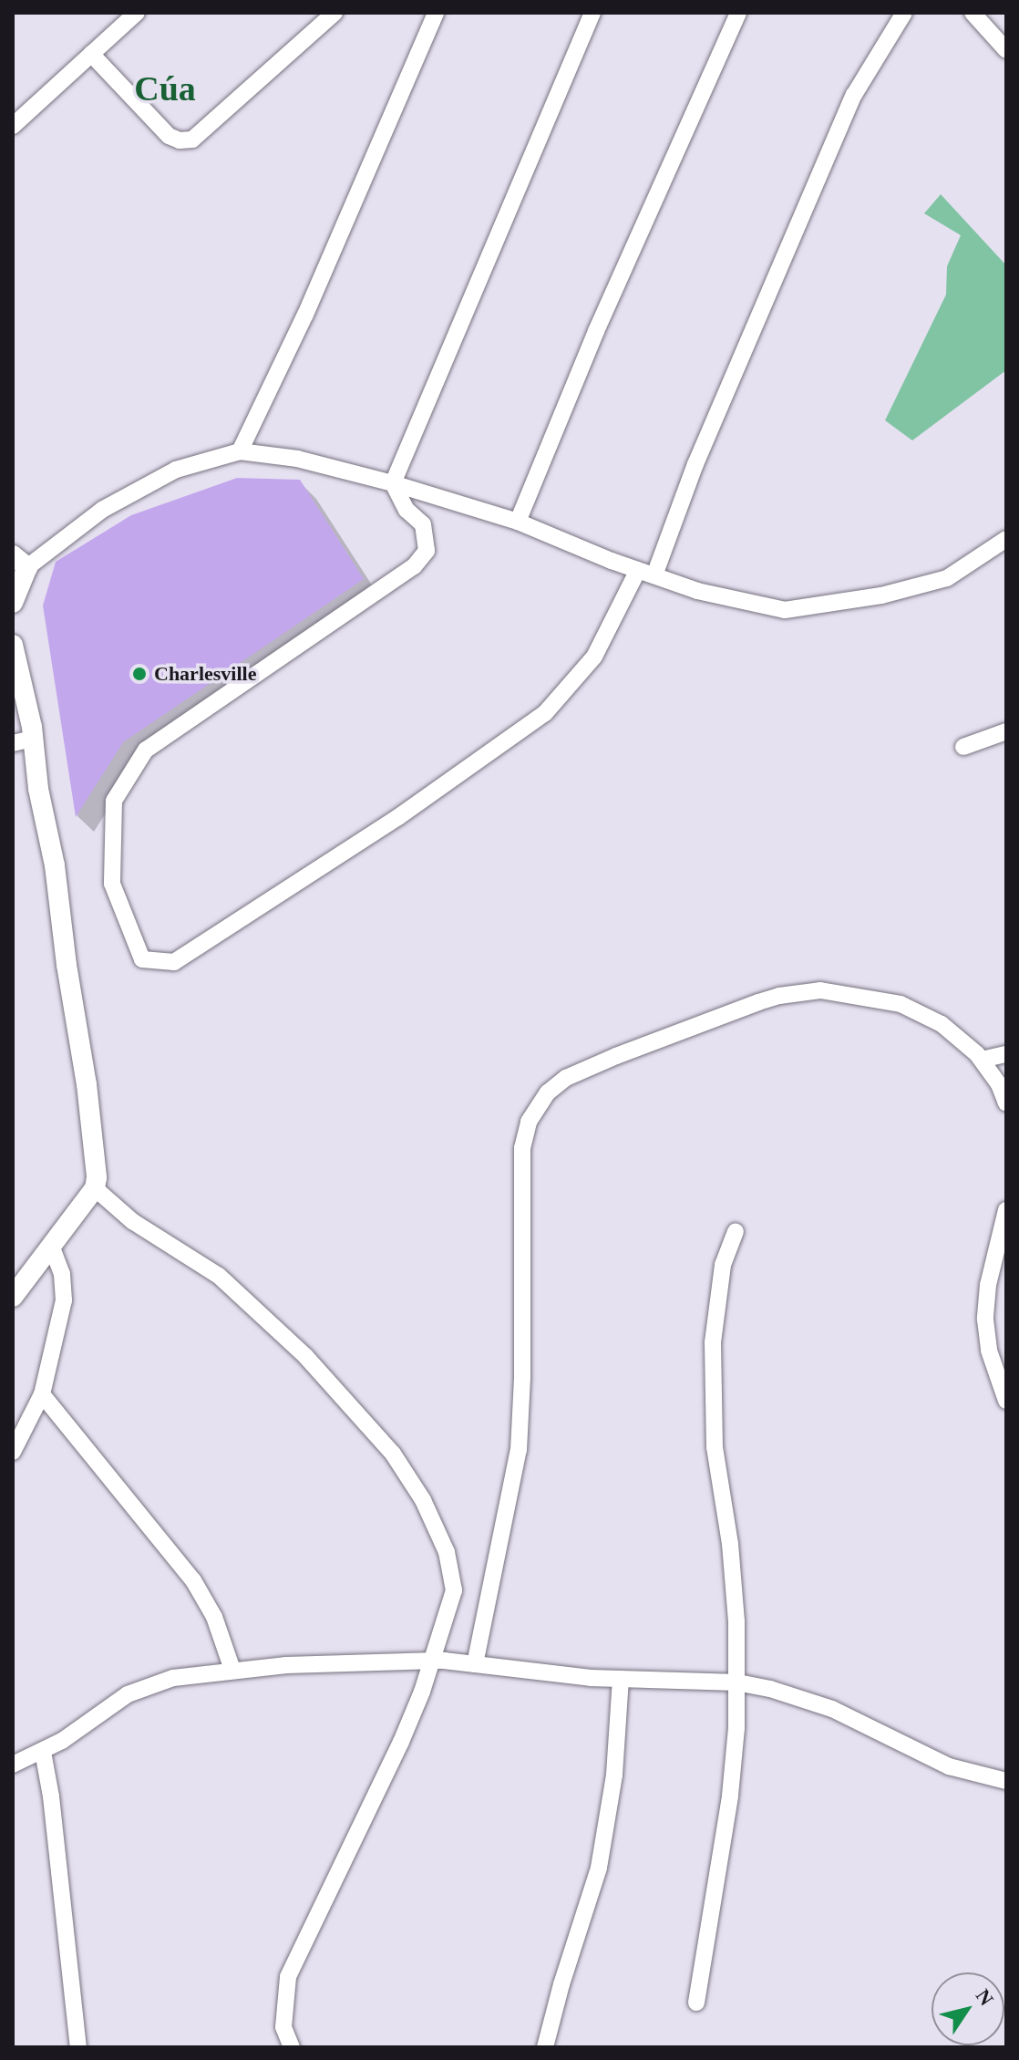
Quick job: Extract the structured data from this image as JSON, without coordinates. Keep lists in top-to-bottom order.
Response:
{
  "districts": ["Cúa"],
  "places": ["Charlesville"],
  "north": "top right"
}
